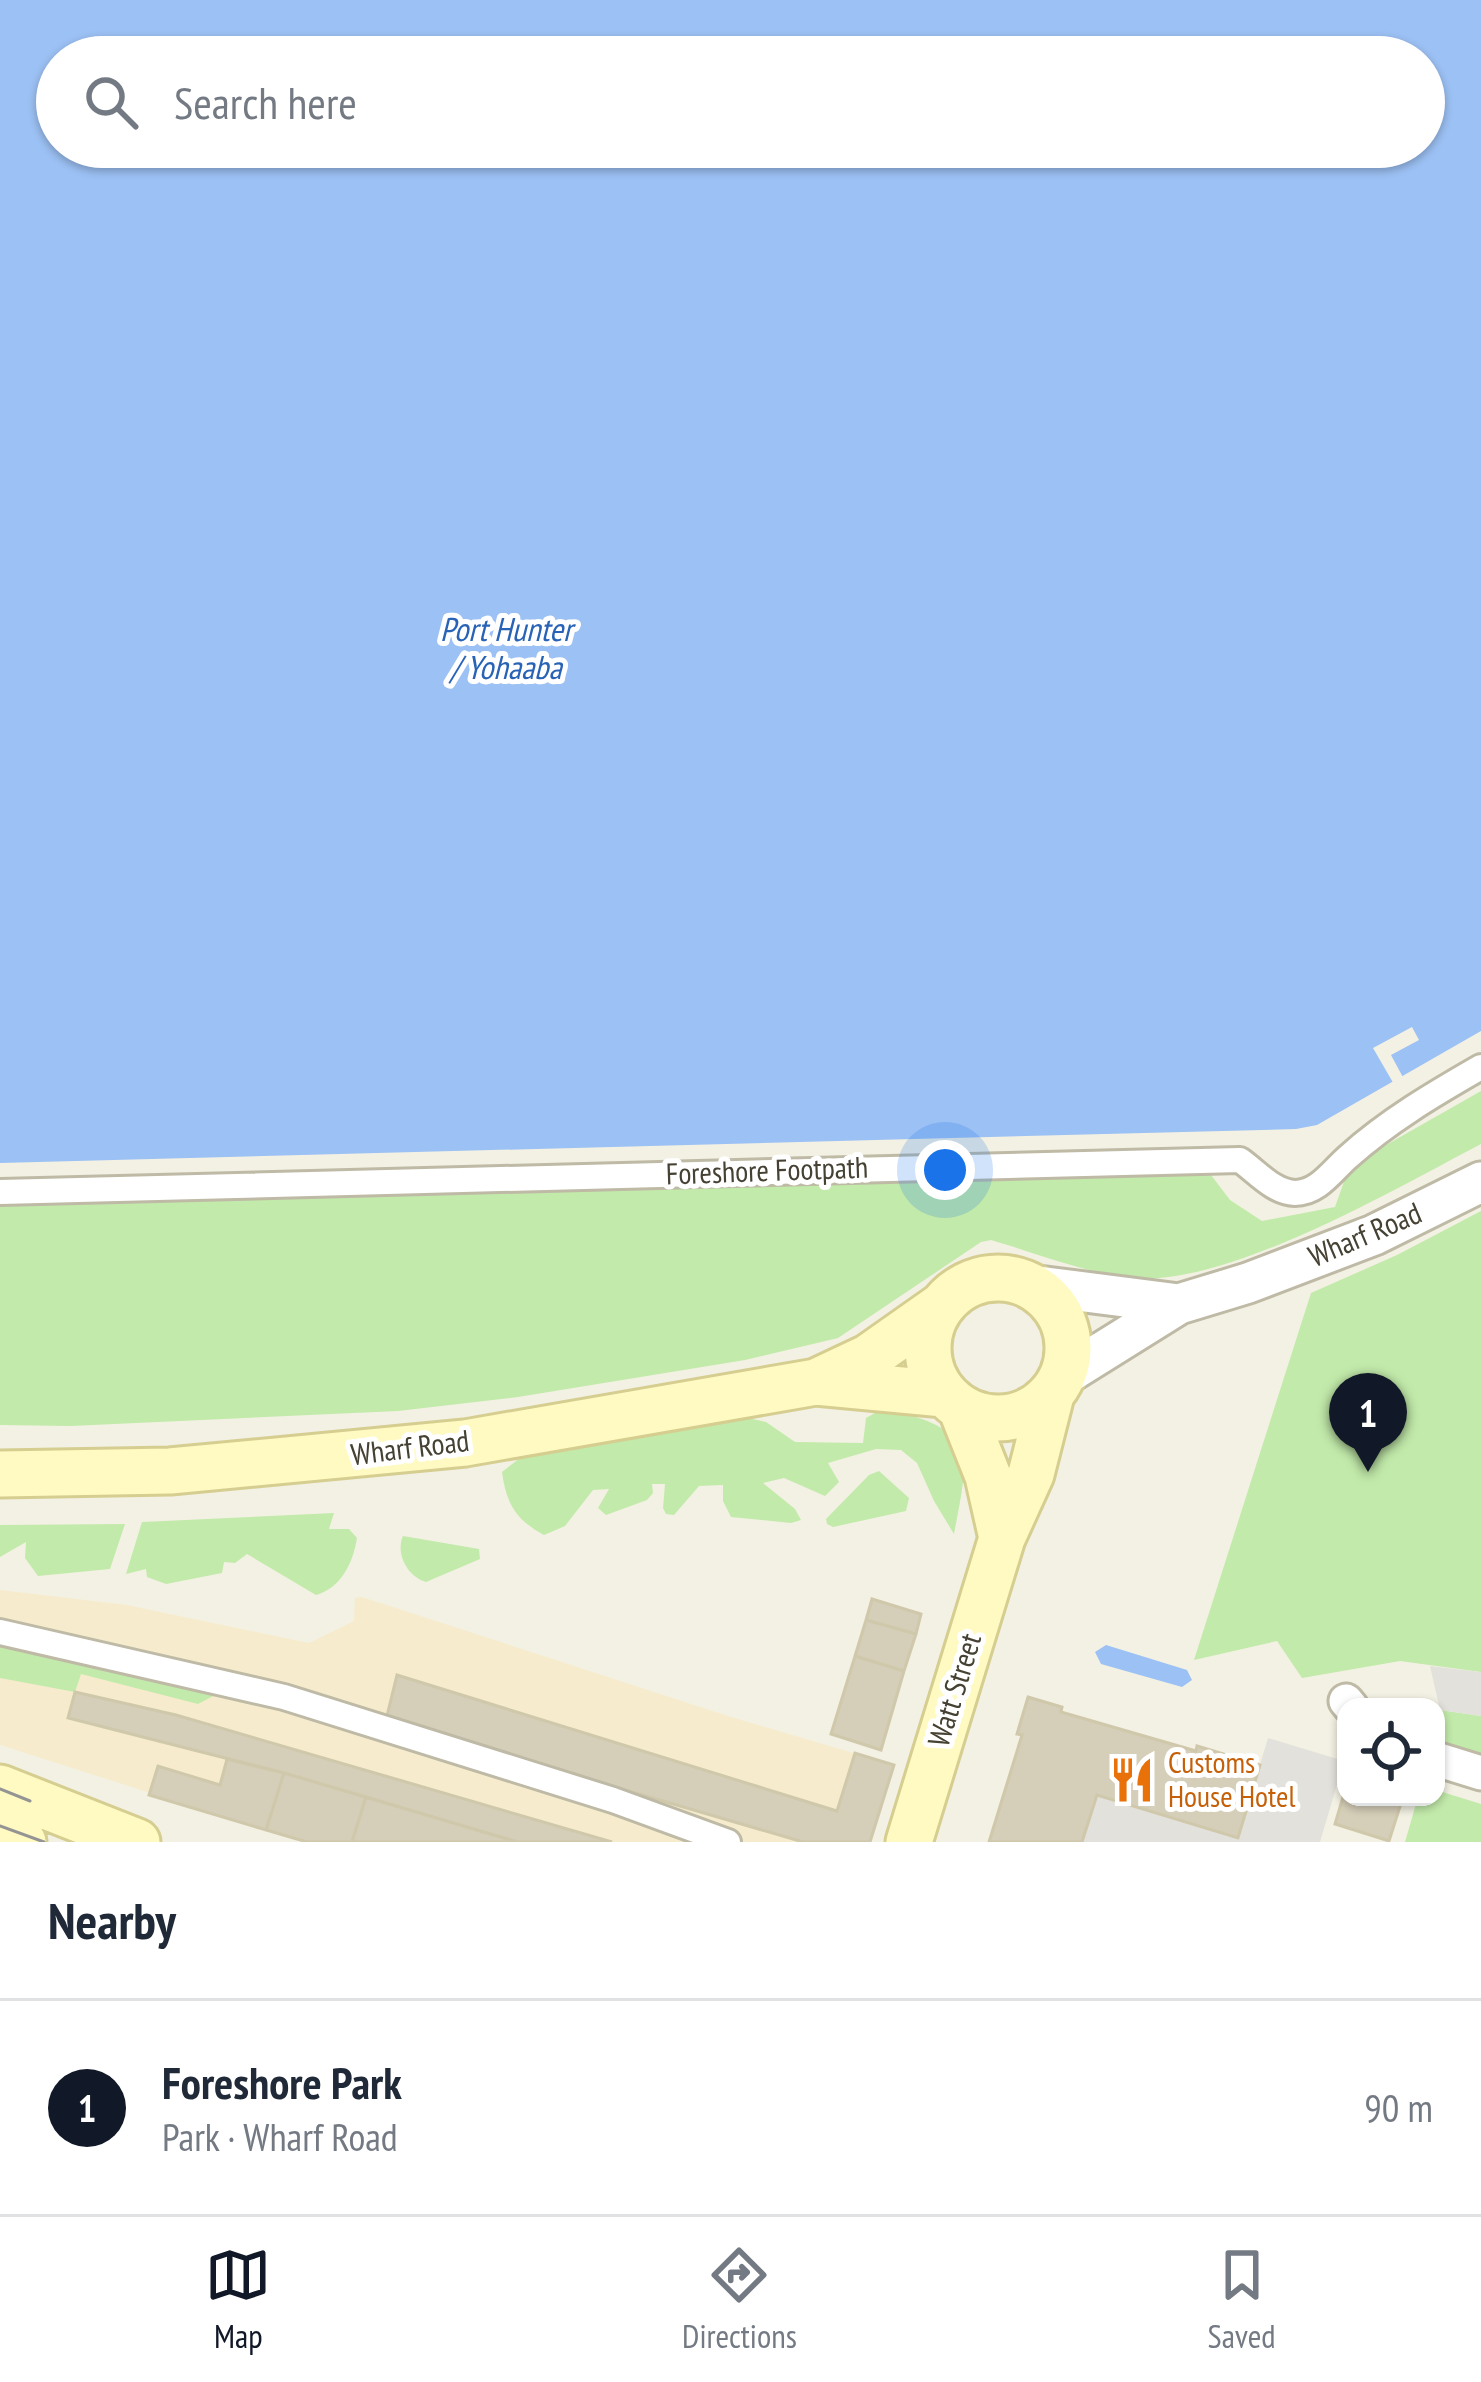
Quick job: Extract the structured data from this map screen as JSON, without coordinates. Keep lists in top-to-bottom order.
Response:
{
  "streets": {
    "main road": ["Wharf Road", "Watt Street"],
    "street": ["Foreshore Footpath"]
  },
  "crossings": [
    ["Wharf Road", "Watt Street"]
  ],
  "water": ["Port Hunter / Yohaaba"],
  "places": {
    "restaurant": ["Customs House Hotel"]
  },
  "page": {
    "search": "Search here",
    "pins": "1",
    "heading": "Nearby",
    "list": [
      {
        "mark": "1",
        "name": "Foreshore Park",
        "note": "Park · Wharf Road",
        "value": "90 m"
      }
    ],
    "nav": ["Map", "Directions", "Saved"]
  }
}
